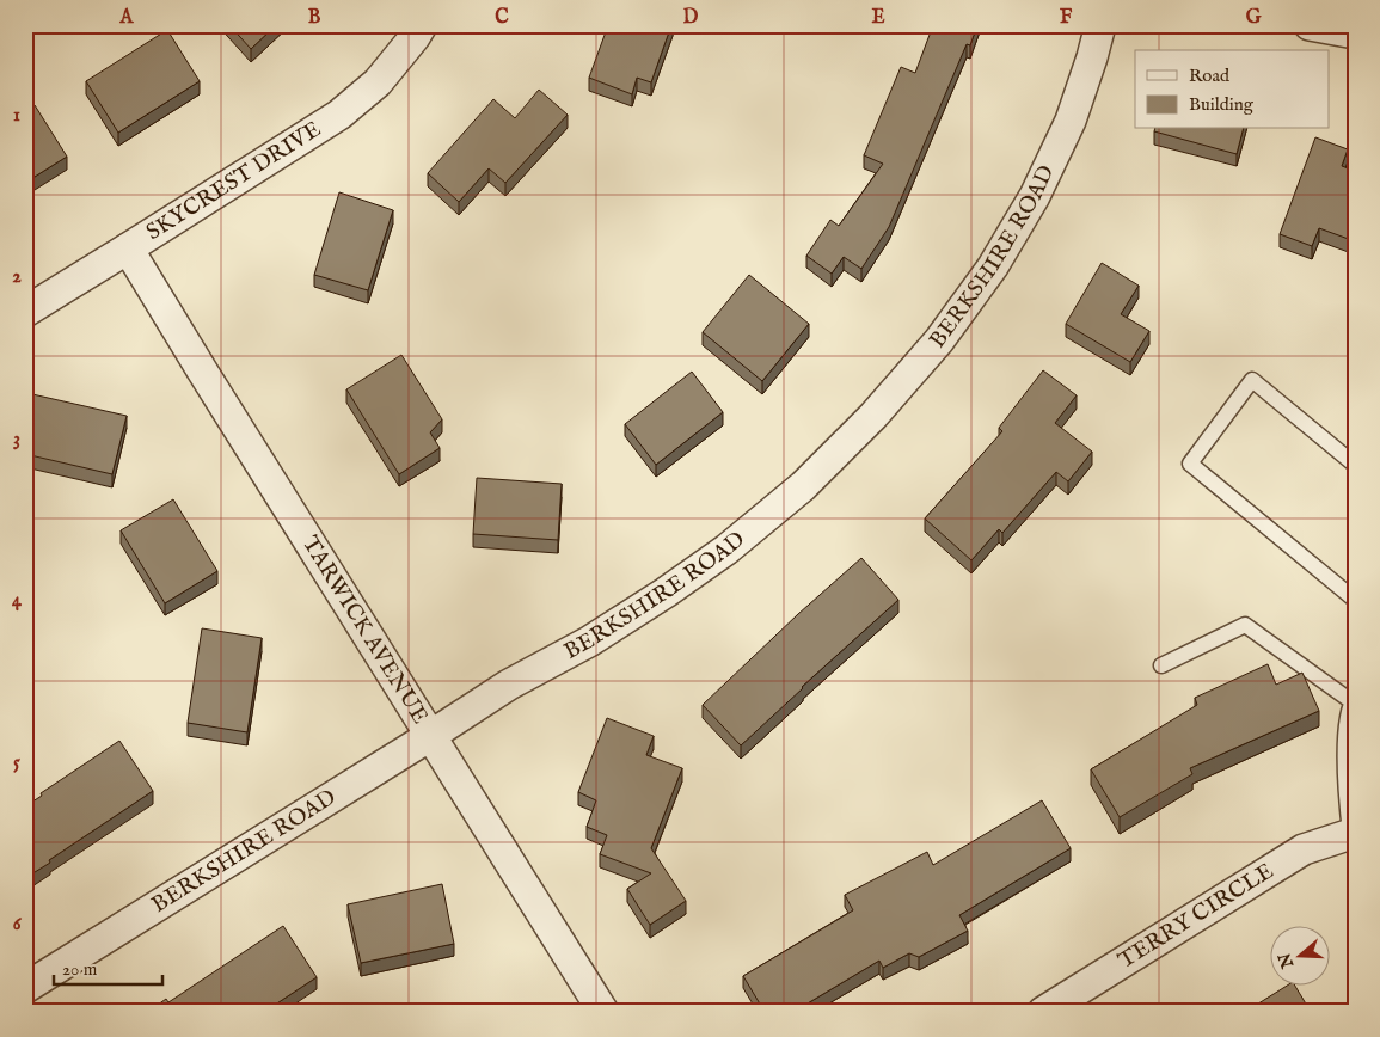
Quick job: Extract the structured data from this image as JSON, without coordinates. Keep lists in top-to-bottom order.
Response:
{
  "streets": {
    "street": [
      "SKYCREST DRIVE",
      "BERKSHIRE ROAD",
      "TARWICK AVENUE",
      "TERRY CIRCLE"
    ]
  },
  "crossings": [
    ["SKYCREST DRIVE", "TARWICK AVENUE"],
    ["BERKSHIRE ROAD", "TARWICK AVENUE"]
  ],
  "legend": ["Road", "Building"],
  "scale_bar": "20 m",
  "north": "left",
  "grid": {
    "columns": [
      "A",
      "B",
      "C",
      "D",
      "E",
      "F",
      "G"
    ],
    "rows": [
      "1",
      "2",
      "3",
      "4",
      "5",
      "6"
    ]
  }
}
